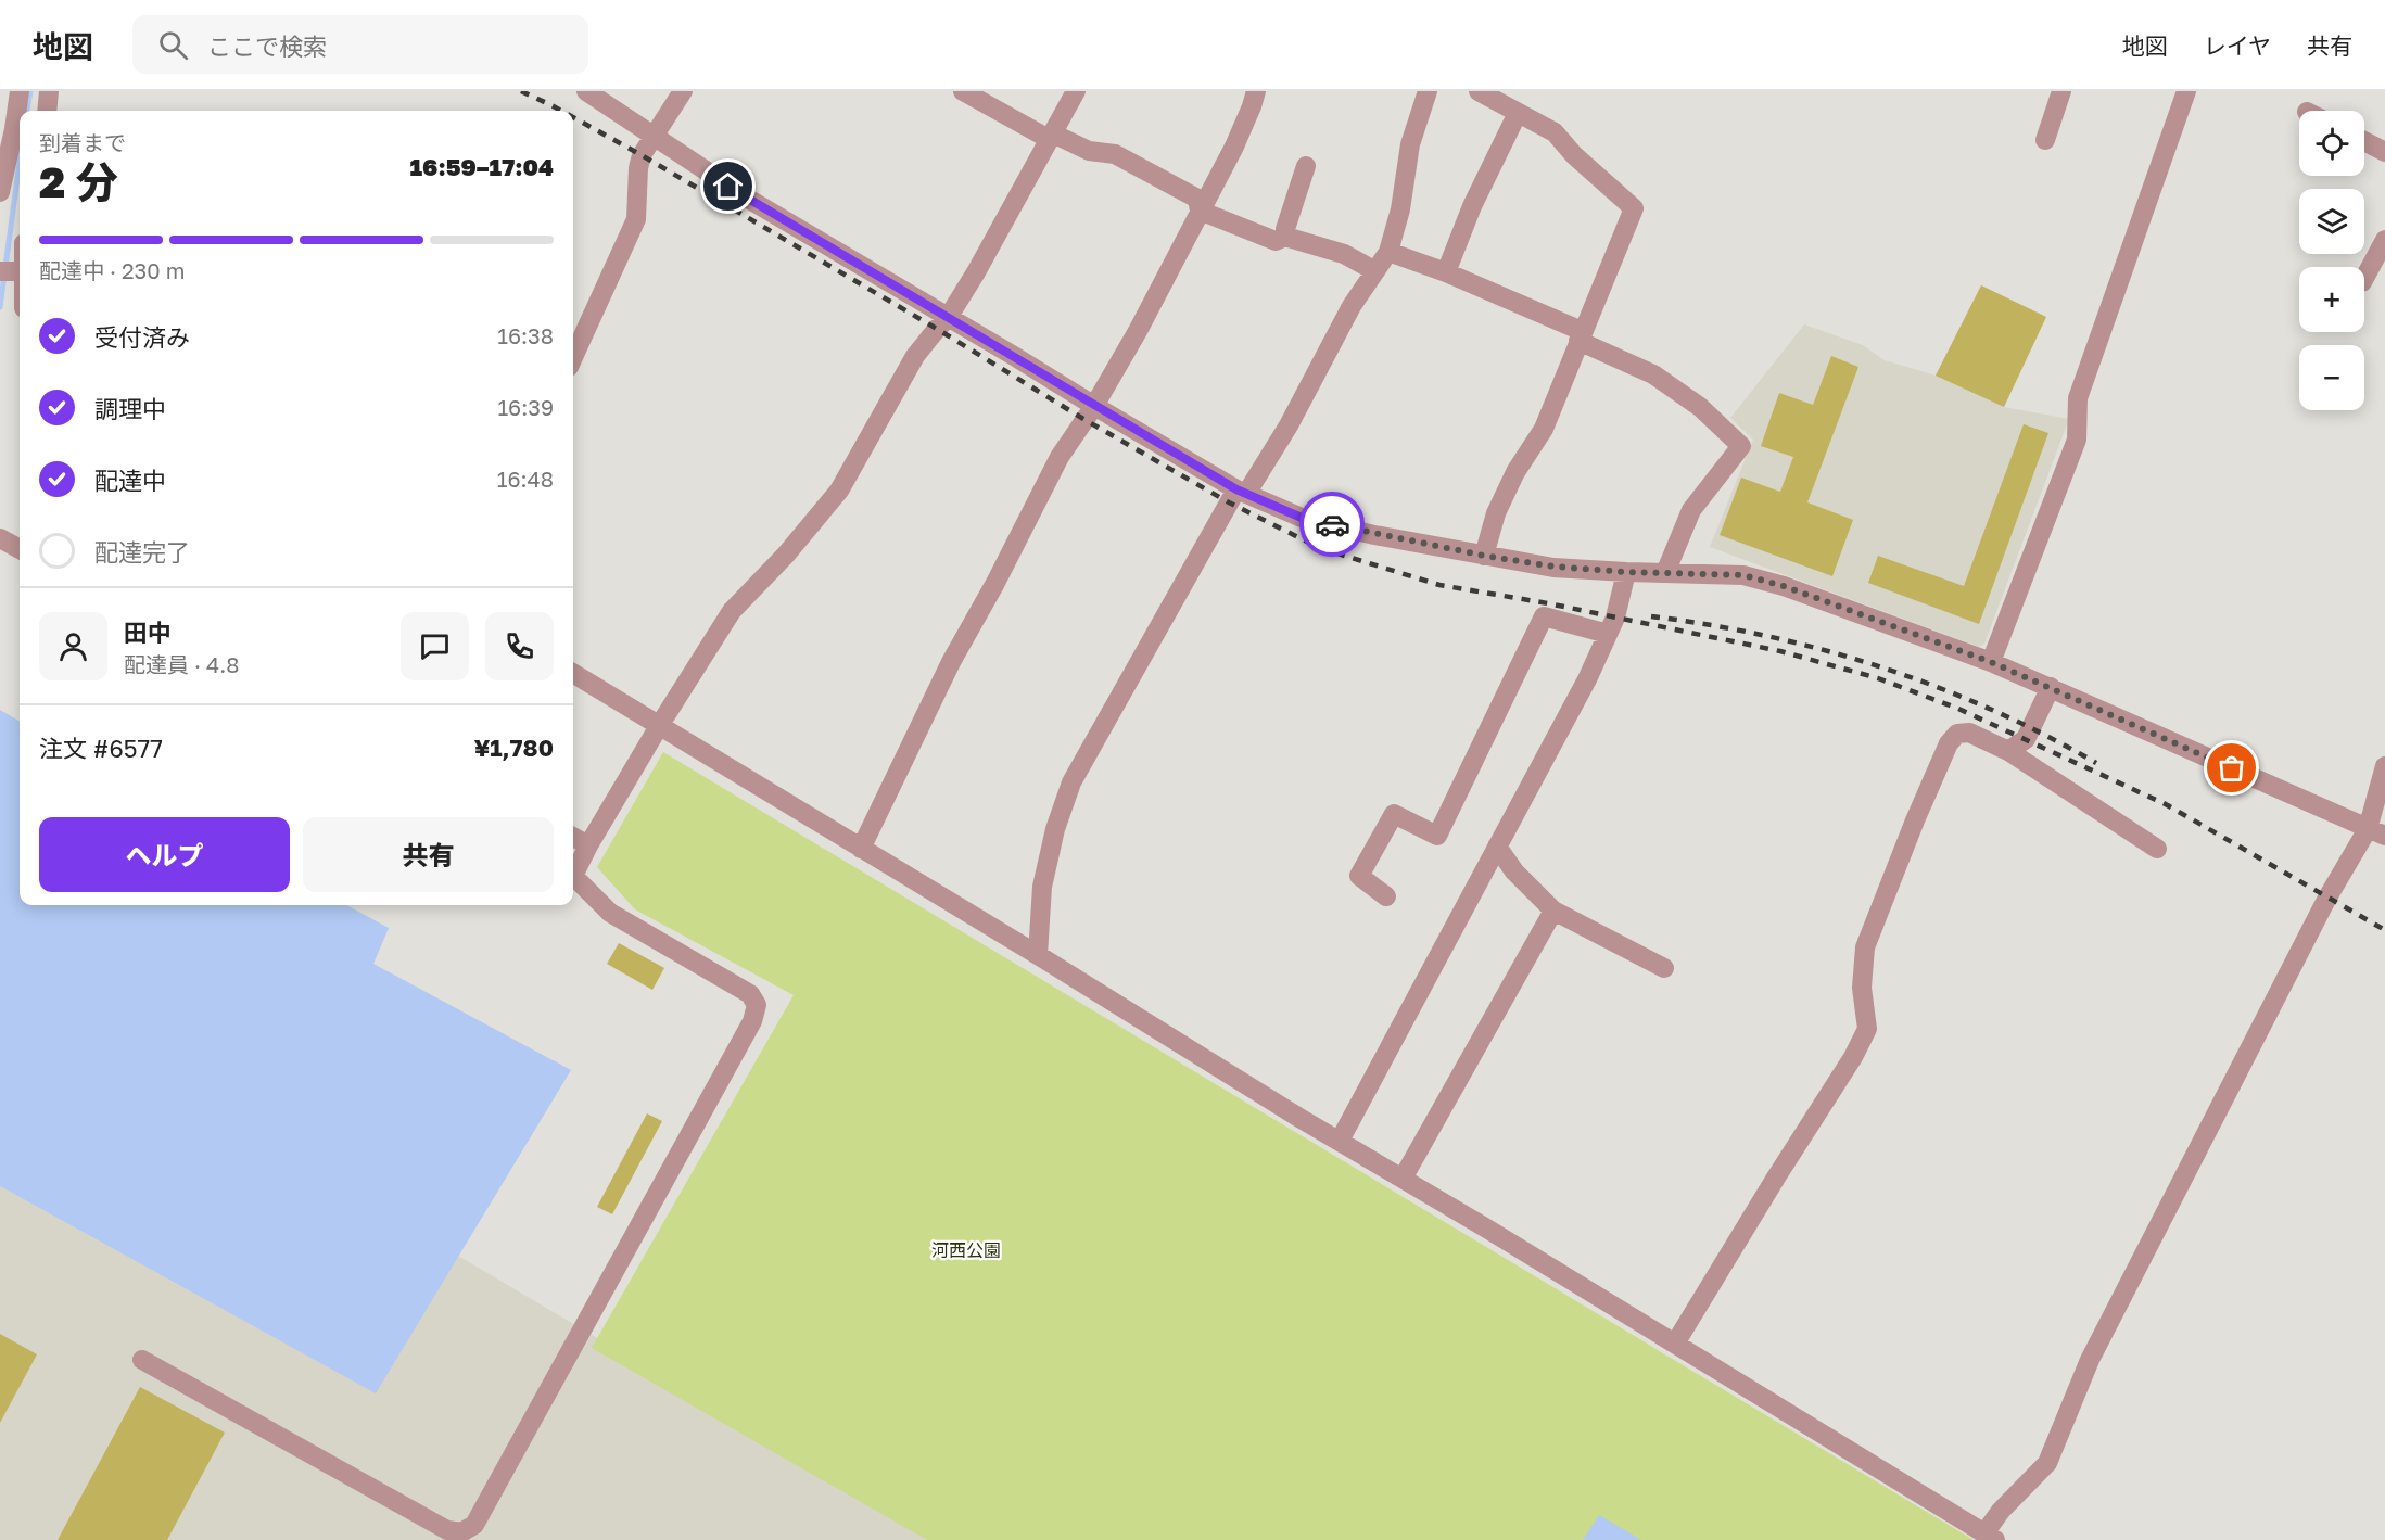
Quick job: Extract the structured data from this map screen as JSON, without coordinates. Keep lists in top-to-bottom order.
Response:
{
  "parks": ["河西公園"],
  "page": {
    "header": "地図",
    "search": "ここで検索",
    "nav": ["地図", "レイヤ", "共有"],
    "map_buttons": ["+", "−"],
    "heading": ["2 分", "到着まで", "16:59–17:04"],
    "panel": [
      "田中",
      "配達員 · 4.8",
      "注文 #6577",
      "¥1,780"
    ],
    "bar": "配達中 · 230 m",
    "list": [
      ["受付済み", "16:38"],
      ["調理中", "16:39"],
      ["配達中", "16:48"],
      "配達完了"
    ],
    "buttons": ["ヘルプ", "共有"]
  }
}
